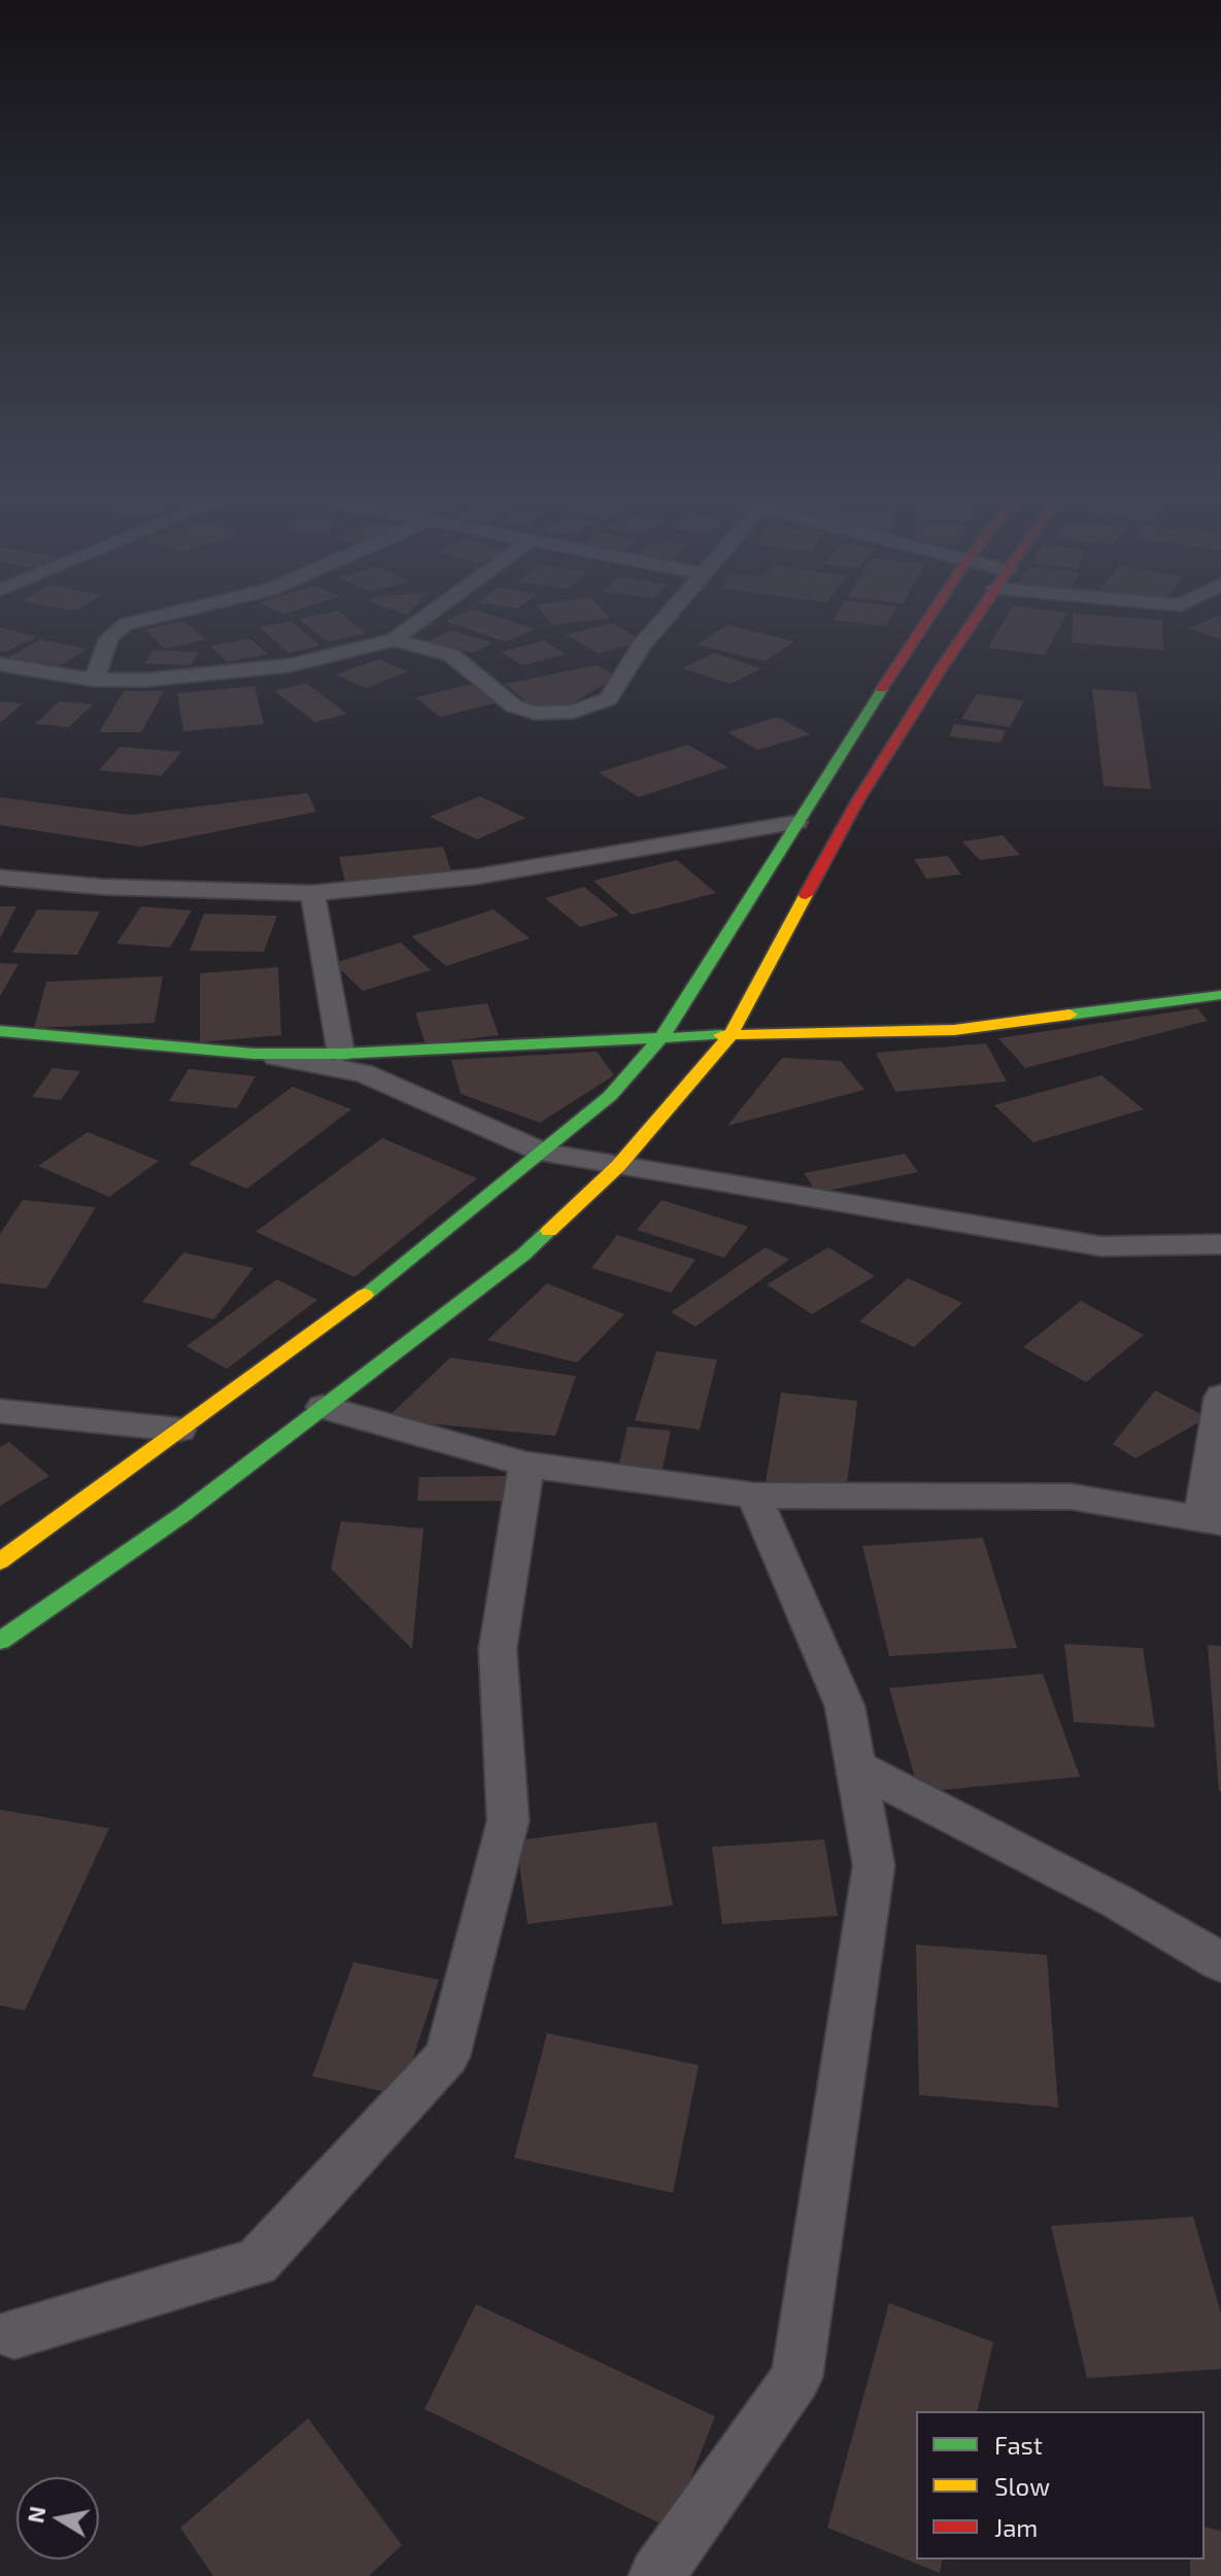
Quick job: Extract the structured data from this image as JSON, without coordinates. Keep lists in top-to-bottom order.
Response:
{
  "legend": ["Fast", "Slow", "Jam"],
  "north": "left"
}
